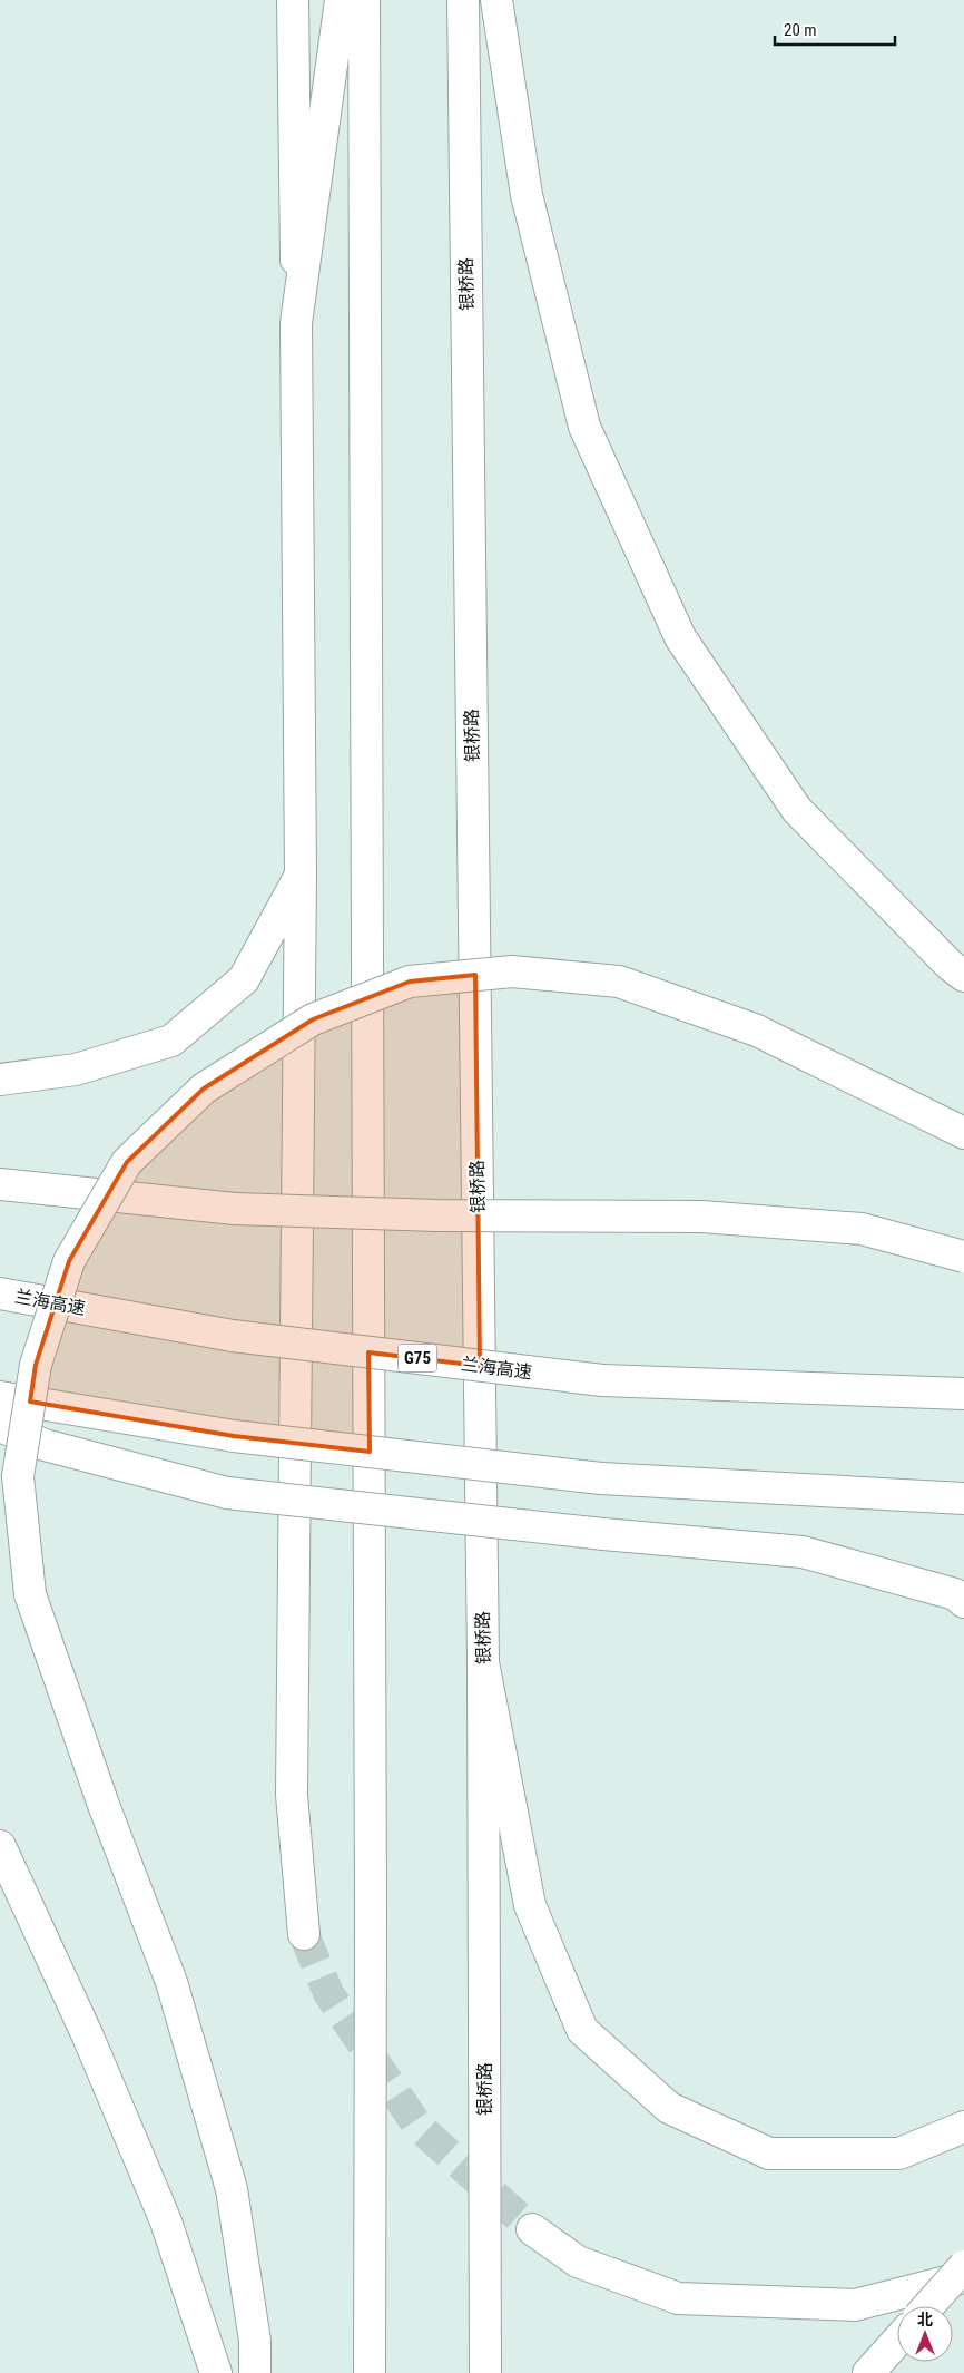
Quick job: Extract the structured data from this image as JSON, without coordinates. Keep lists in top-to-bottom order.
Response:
{
  "streets": {
    "main road": ["银桥路", "兰海高速", "G75"]
  },
  "scale_bar": "20 m",
  "north": "top"
}
